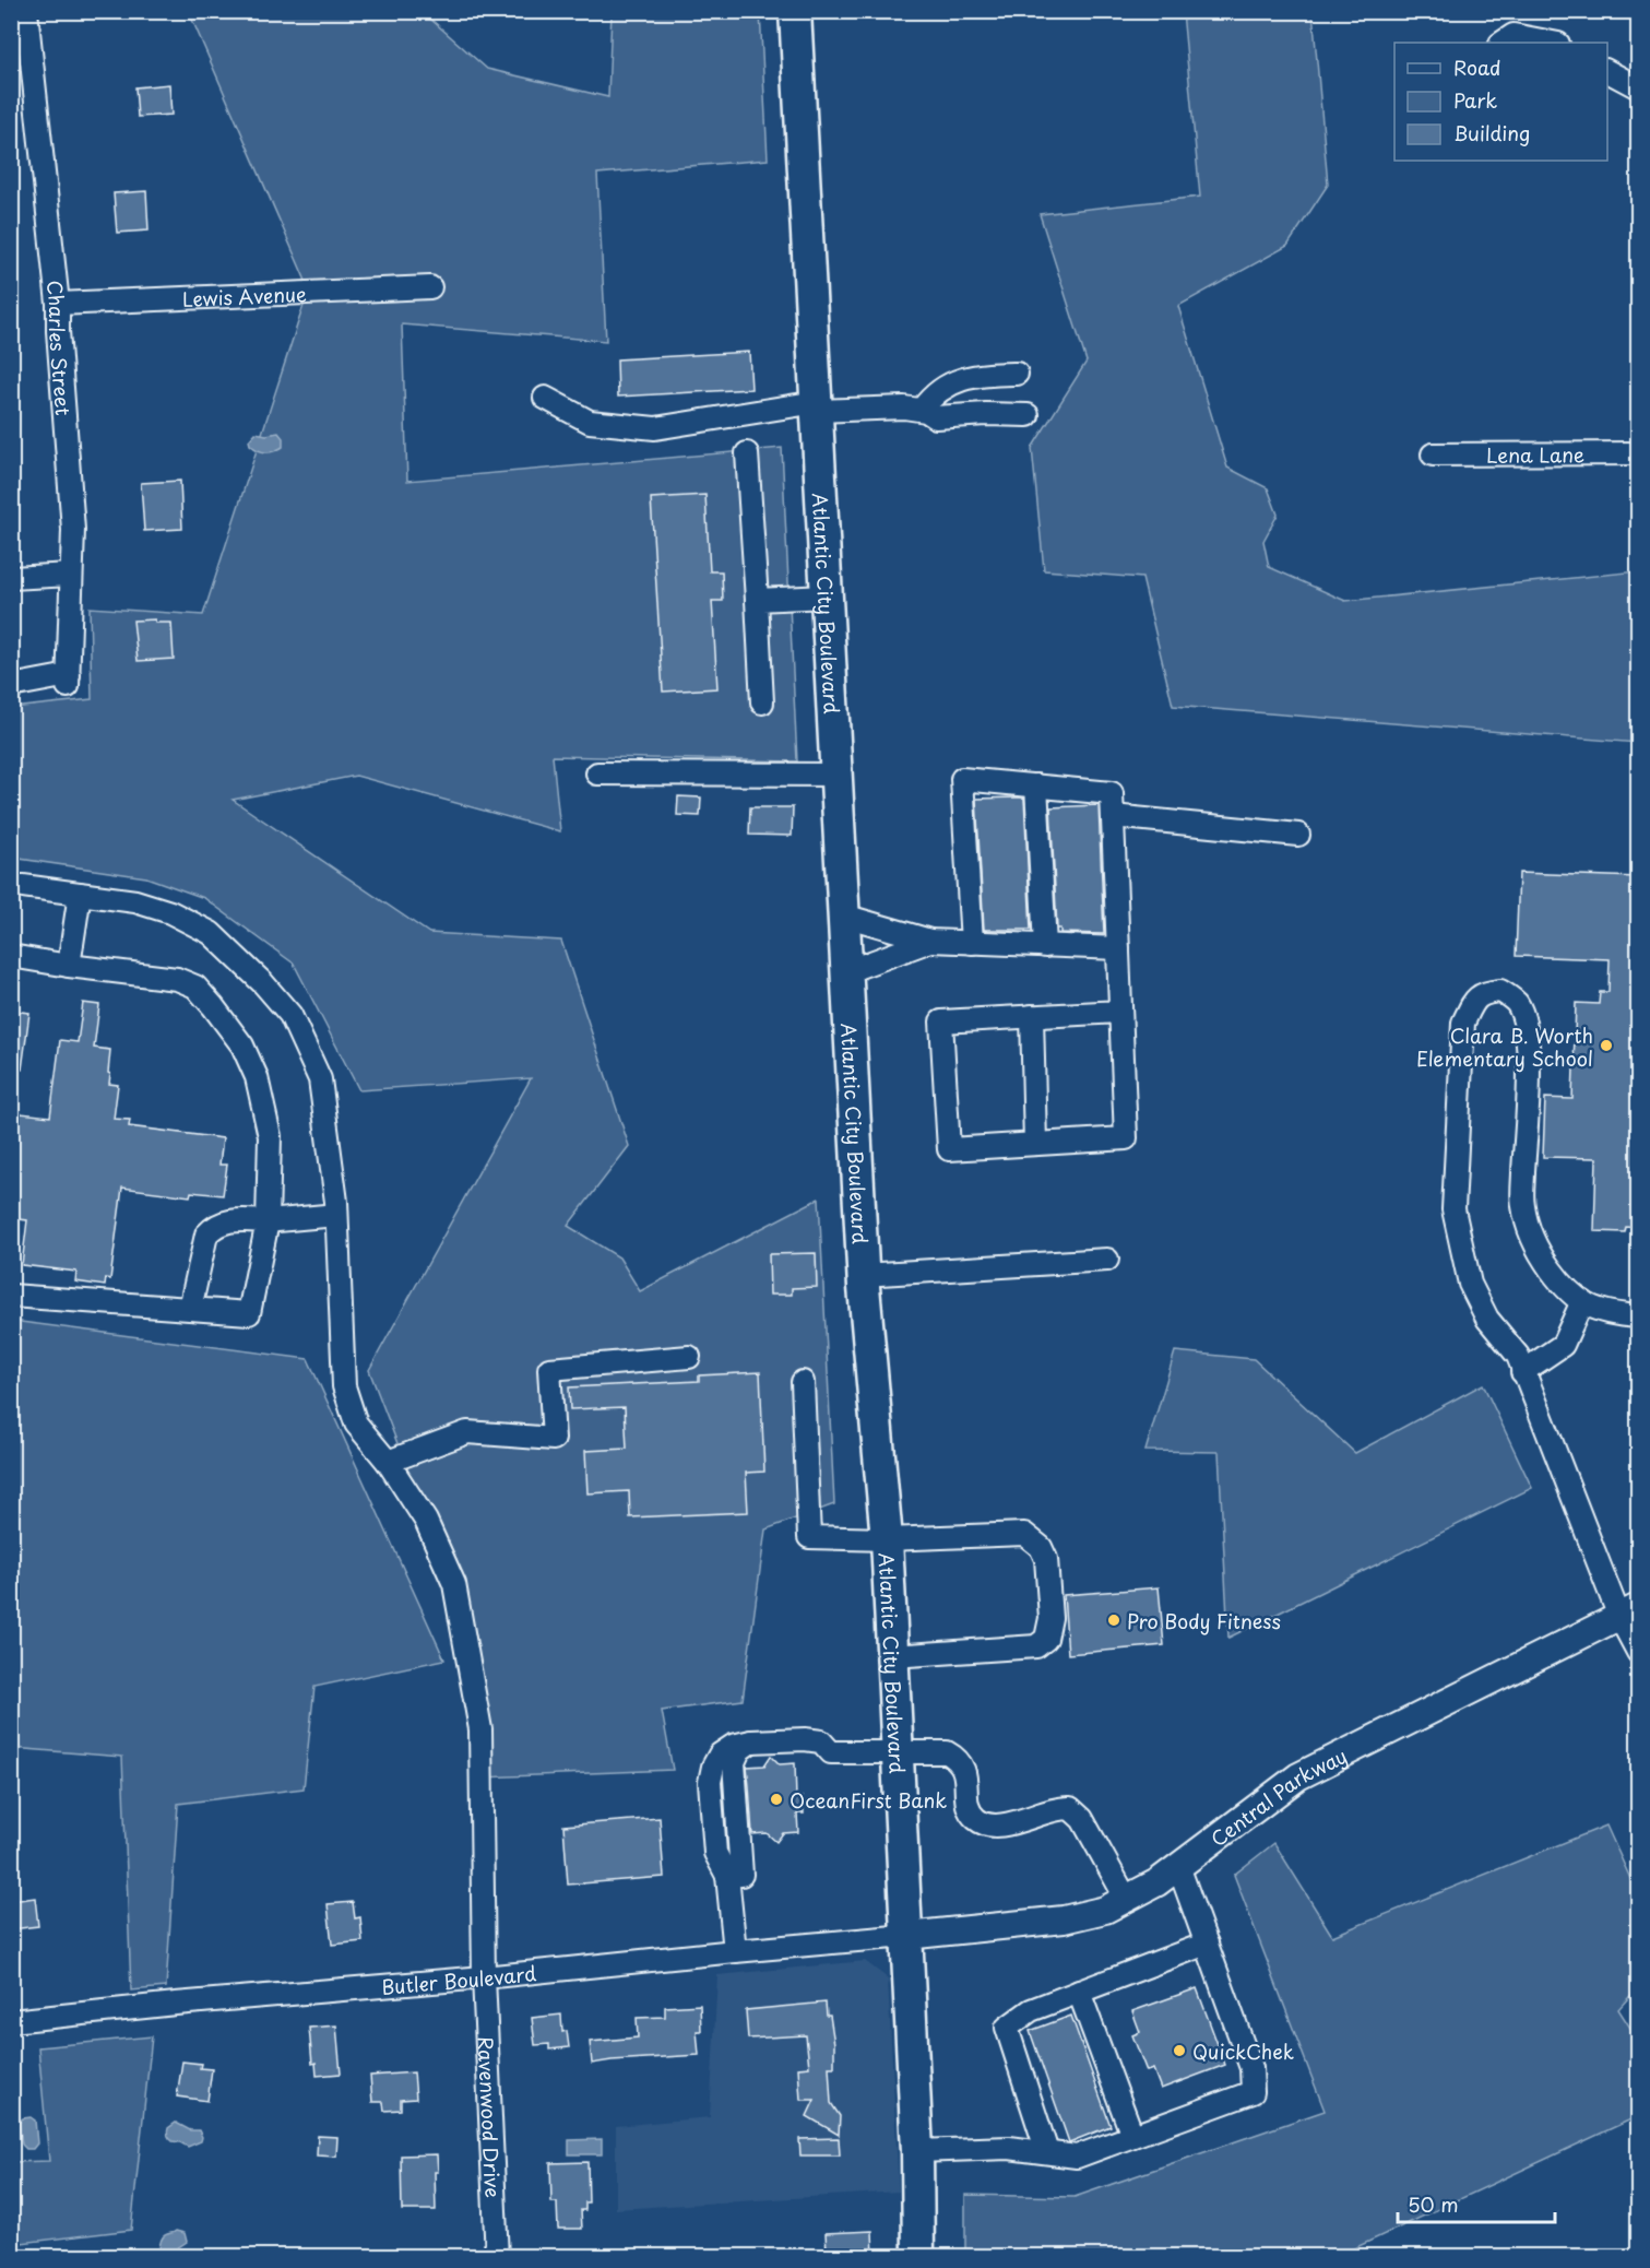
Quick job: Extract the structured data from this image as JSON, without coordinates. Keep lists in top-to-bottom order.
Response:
{
  "streets": {
    "highway": ["Atlantic City Boulevard"],
    "main road": ["Central Parkway"],
    "street": [
      "Lewis Avenue",
      "Charles Street",
      "Lena Lane",
      "Butler Boulevard",
      "Ravenwood Drive"
    ]
  },
  "crossings": [
    ["Lewis Avenue", "Charles Street"],
    ["Atlantic City Boulevard", "Central Parkway"],
    ["Atlantic City Boulevard", "Butler Boulevard"],
    ["Central Parkway", "Butler Boulevard"],
    ["Butler Boulevard", "Ravenwood Drive"]
  ],
  "places": [
    "Clara B. Worth Elementary School",
    "Pro Body Fitness",
    "OceanFirst Bank",
    "QuickChek"
  ],
  "legend": ["Road", "Park", "Building"],
  "scale_bar": "50 m"
}
